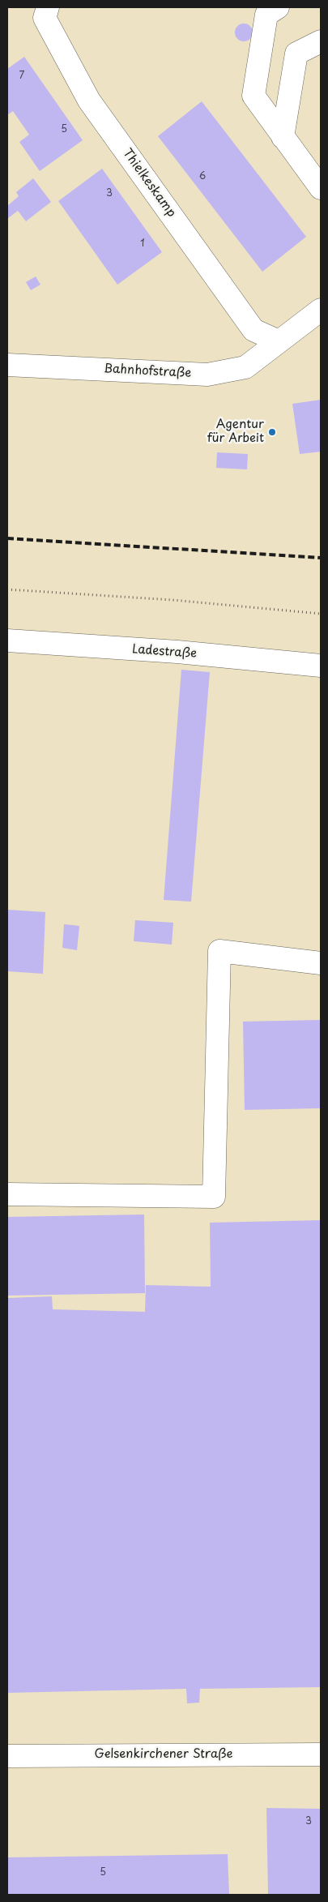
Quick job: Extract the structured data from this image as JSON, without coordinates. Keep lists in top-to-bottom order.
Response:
{
  "streets": {
    "street": [
      "Thielkeskamp",
      "Bahnhofstraße",
      "Ladestraße",
      "Gelsenkirchener Straße"
    ]
  },
  "crossings": [
    ["Thielkeskamp", "Bahnhofstraße"]
  ],
  "places": ["Agentur für Arbeit"],
  "house_numbers": [
    "7",
    "5",
    "6",
    "3",
    "1",
    "3",
    "5"
  ]
}
